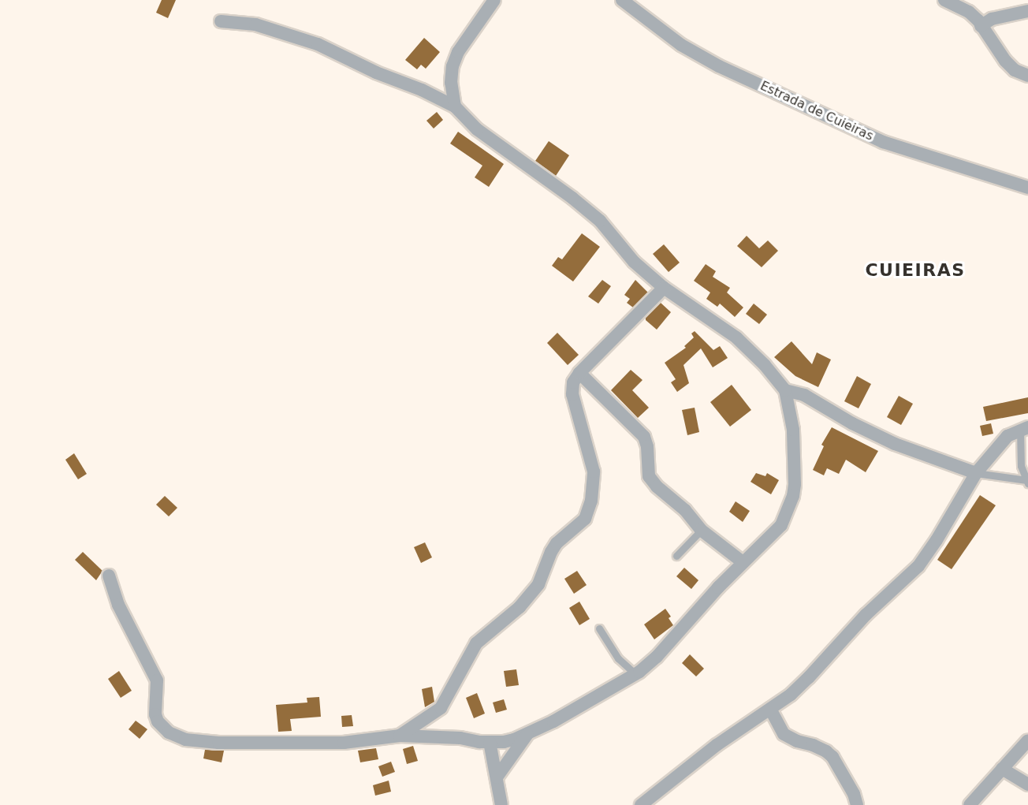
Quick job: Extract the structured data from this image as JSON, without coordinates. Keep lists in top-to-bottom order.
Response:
{
  "streets": {
    "street": ["Estrada de Cuieiras"]
  },
  "districts": ["CUIEIRAS"]
}
